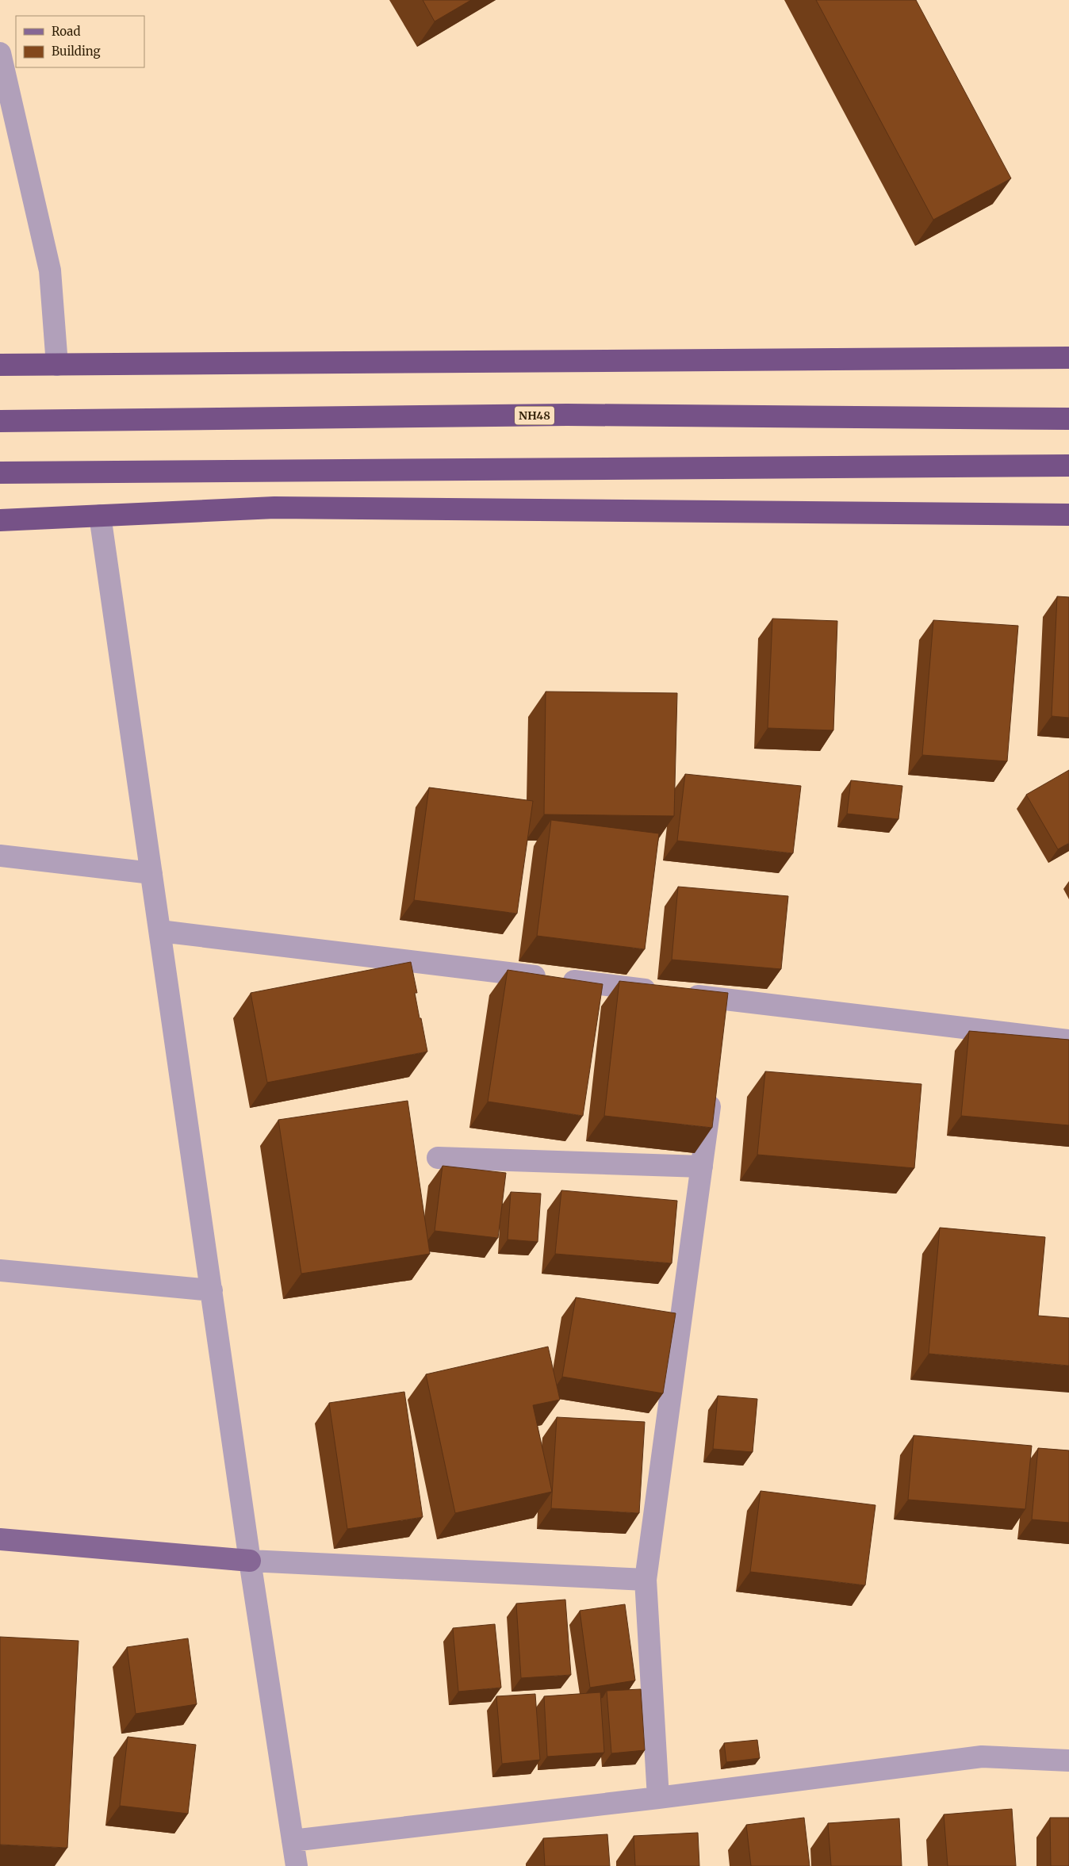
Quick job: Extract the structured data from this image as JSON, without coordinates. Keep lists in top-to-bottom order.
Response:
{
  "streets": {
    "highway": ["NH48"]
  },
  "legend": ["Road", "Building"]
}
